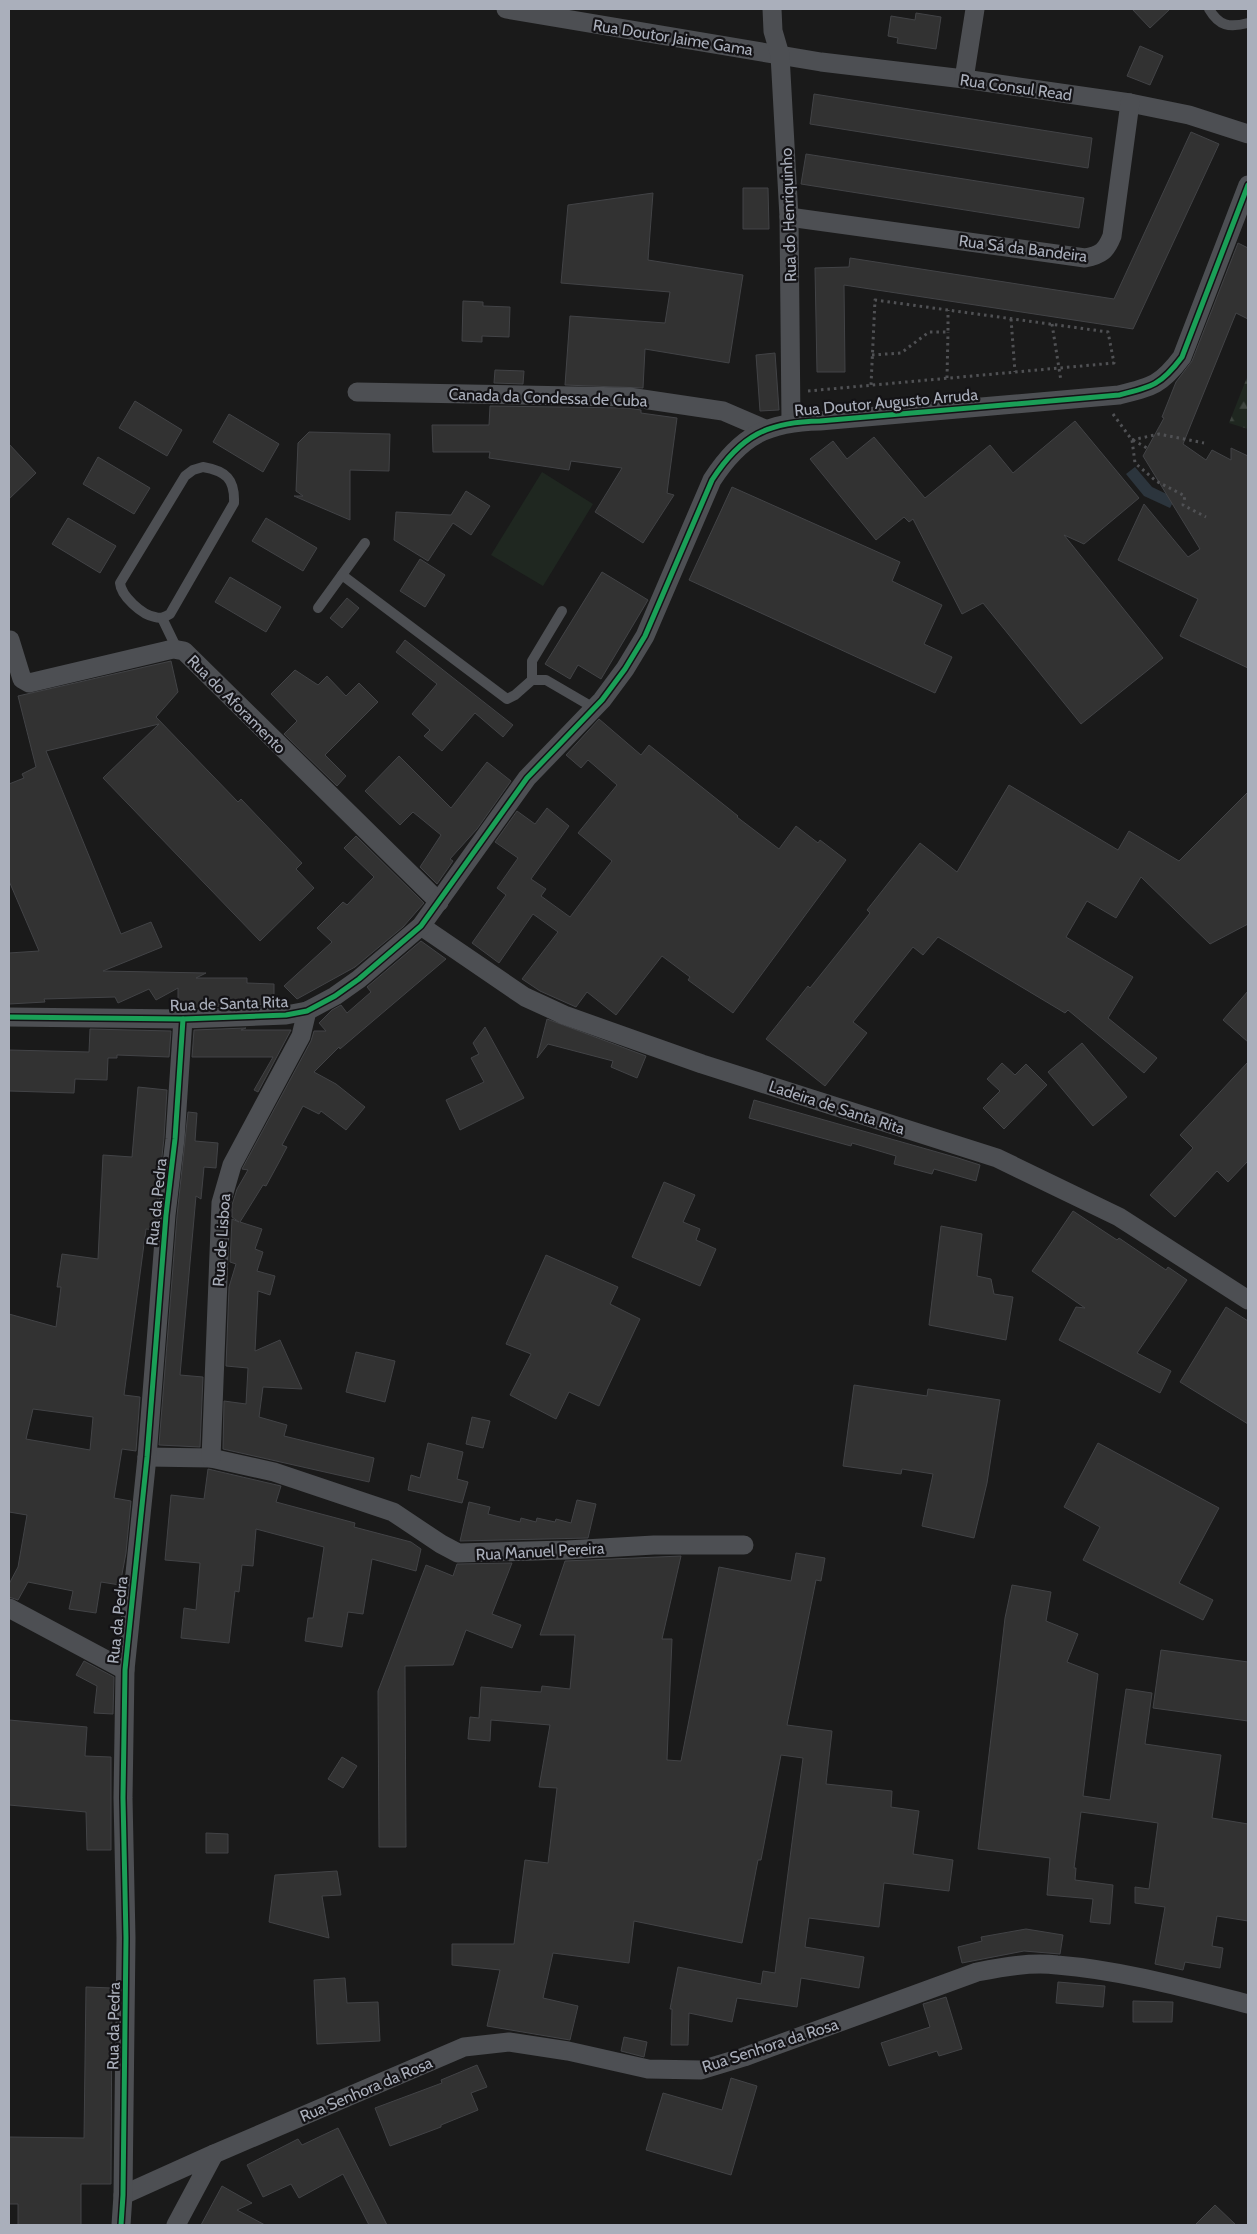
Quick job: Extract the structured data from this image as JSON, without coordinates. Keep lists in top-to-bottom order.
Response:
{
  "streets": {
    "street": [
      "Rua Doutor Jaime Gama",
      "Rua Consul Read",
      "Rua do Henriquinho",
      "Rua Sá da Bandeira",
      "Canada da Condessa de Cuba",
      "Rua Doutor Augusto Arruda",
      "Rua do Aforamento",
      "Rua de Santa Rita",
      "Ladeira de Santa Rita",
      "Rua da Pedra",
      "Rua de Lisboa",
      "Rua Manuel Pereira",
      "Rua Senhora da Rosa"
    ]
  },
  "crossings": [
    ["Rua Doutor Jaime Gama", "Rua Consul Read"],
    ["Rua Doutor Jaime Gama", "Rua do Henriquinho"],
    ["Rua Consul Read", "Rua do Henriquinho"],
    ["Rua Consul Read", "Rua Sá da Bandeira"],
    ["Rua do Henriquinho", "Rua Sá da Bandeira"],
    ["Rua do Henriquinho", "Rua Doutor Augusto Arruda"],
    ["Canada da Condessa de Cuba", "Rua Doutor Augusto Arruda"],
    ["Rua Doutor Augusto Arruda", "Rua do Aforamento"],
    ["Rua Doutor Augusto Arruda", "Rua de Santa Rita"],
    ["Rua do Aforamento", "Rua de Santa Rita"],
    ["Rua de Santa Rita", "Ladeira de Santa Rita"],
    ["Rua de Santa Rita", "Rua da Pedra"],
    ["Rua de Santa Rita", "Rua de Lisboa"],
    ["Rua da Pedra", "Rua Manuel Pereira"],
    ["Rua da Pedra", "Rua Senhora da Rosa"],
    ["Rua de Lisboa", "Rua Manuel Pereira"]
  ]
}
